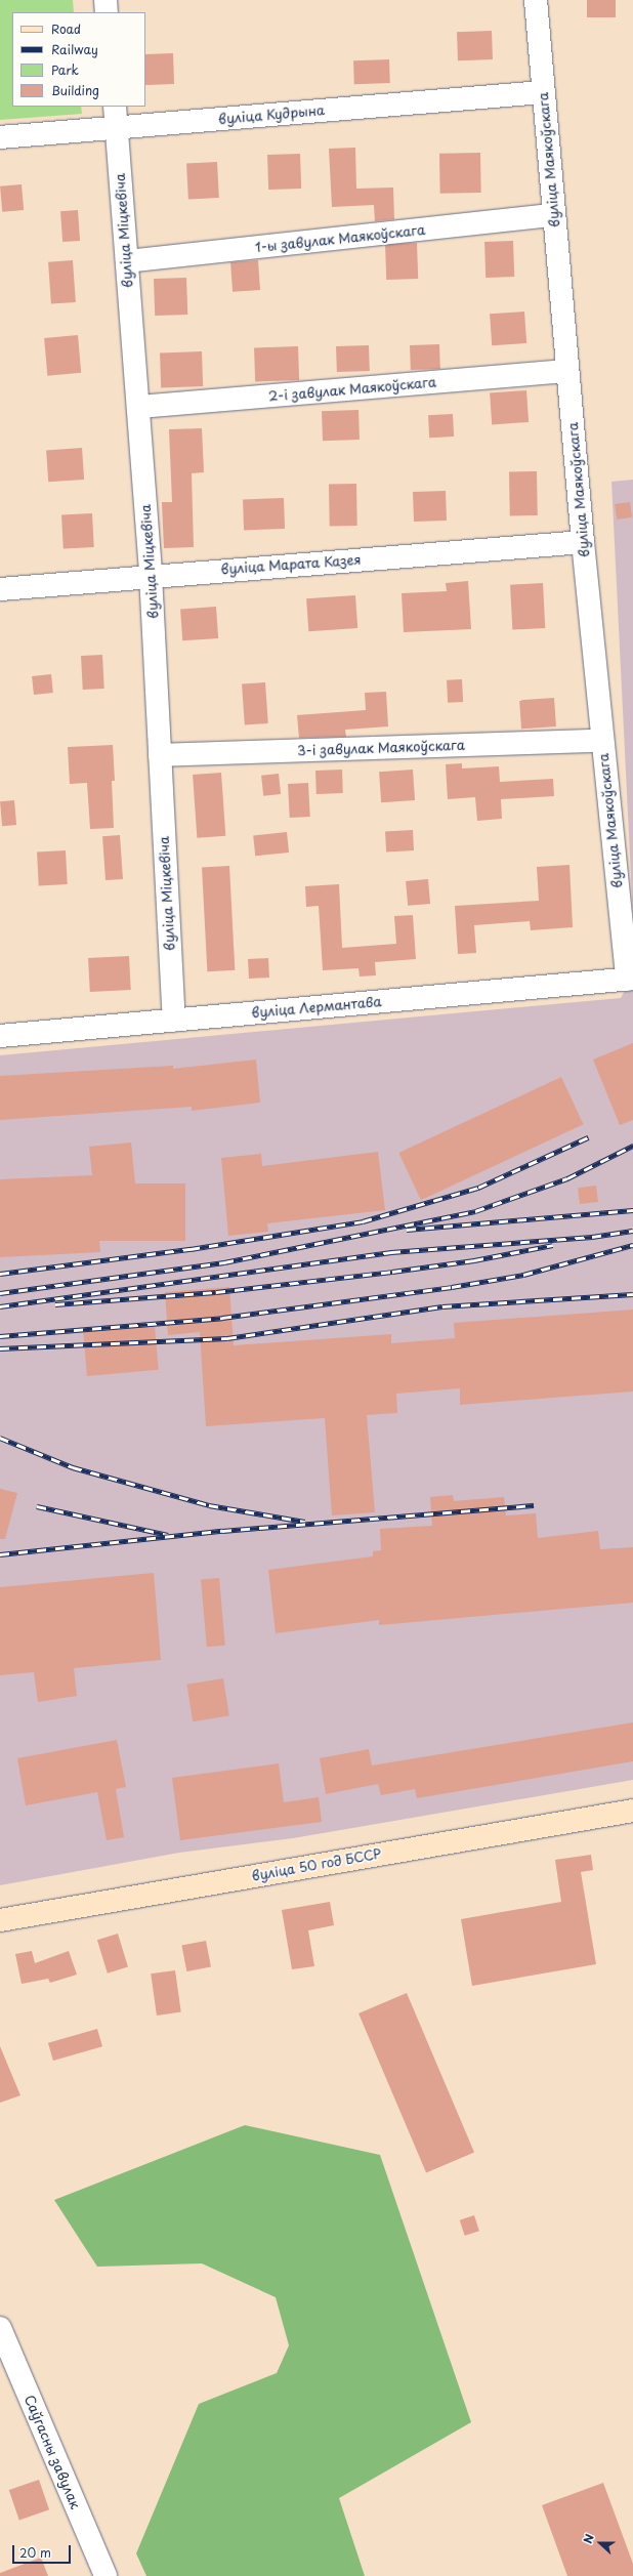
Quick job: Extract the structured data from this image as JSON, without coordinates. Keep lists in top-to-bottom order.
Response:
{
  "streets": {
    "main road": ["вуліца 50 год БССР"],
    "street": [
      "вуліца Кудрына",
      "вуліца Маякоўскага",
      "вуліца Міцкевіча",
      "1-ы завулак Маякоўскага",
      "2-і завулак Маякоўскага",
      "вуліца Марата Казея",
      "3-і завулак Маякоўскага",
      "вуліца Лермантава",
      "Саўгасны завулак"
    ]
  },
  "crossings": [
    ["вуліца Кудрына", "вуліца Маякоўскага"],
    ["вуліца Кудрына", "вуліца Міцкевіча"],
    ["вуліца Маякоўскага", "1-ы завулак Маякоўскага"],
    ["вуліца Маякоўскага", "2-і завулак Маякоўскага"],
    ["вуліца Маякоўскага", "вуліца Марата Казея"],
    ["вуліца Маякоўскага", "3-і завулак Маякоўскага"],
    ["вуліца Маякоўскага", "вуліца Лермантава"],
    ["вуліца Міцкевіча", "1-ы завулак Маякоўскага"],
    ["вуліца Міцкевіча", "2-і завулак Маякоўскага"],
    ["вуліца Міцкевіча", "вуліца Марата Казея"],
    ["вуліца Міцкевіча", "3-і завулак Маякоўскага"],
    ["вуліца Міцкевіча", "вуліца Лермантава"]
  ],
  "legend": [
    "Road",
    "Railway",
    "Park",
    "Building"
  ],
  "scale_bar": "20 m",
  "north": "left"
}
